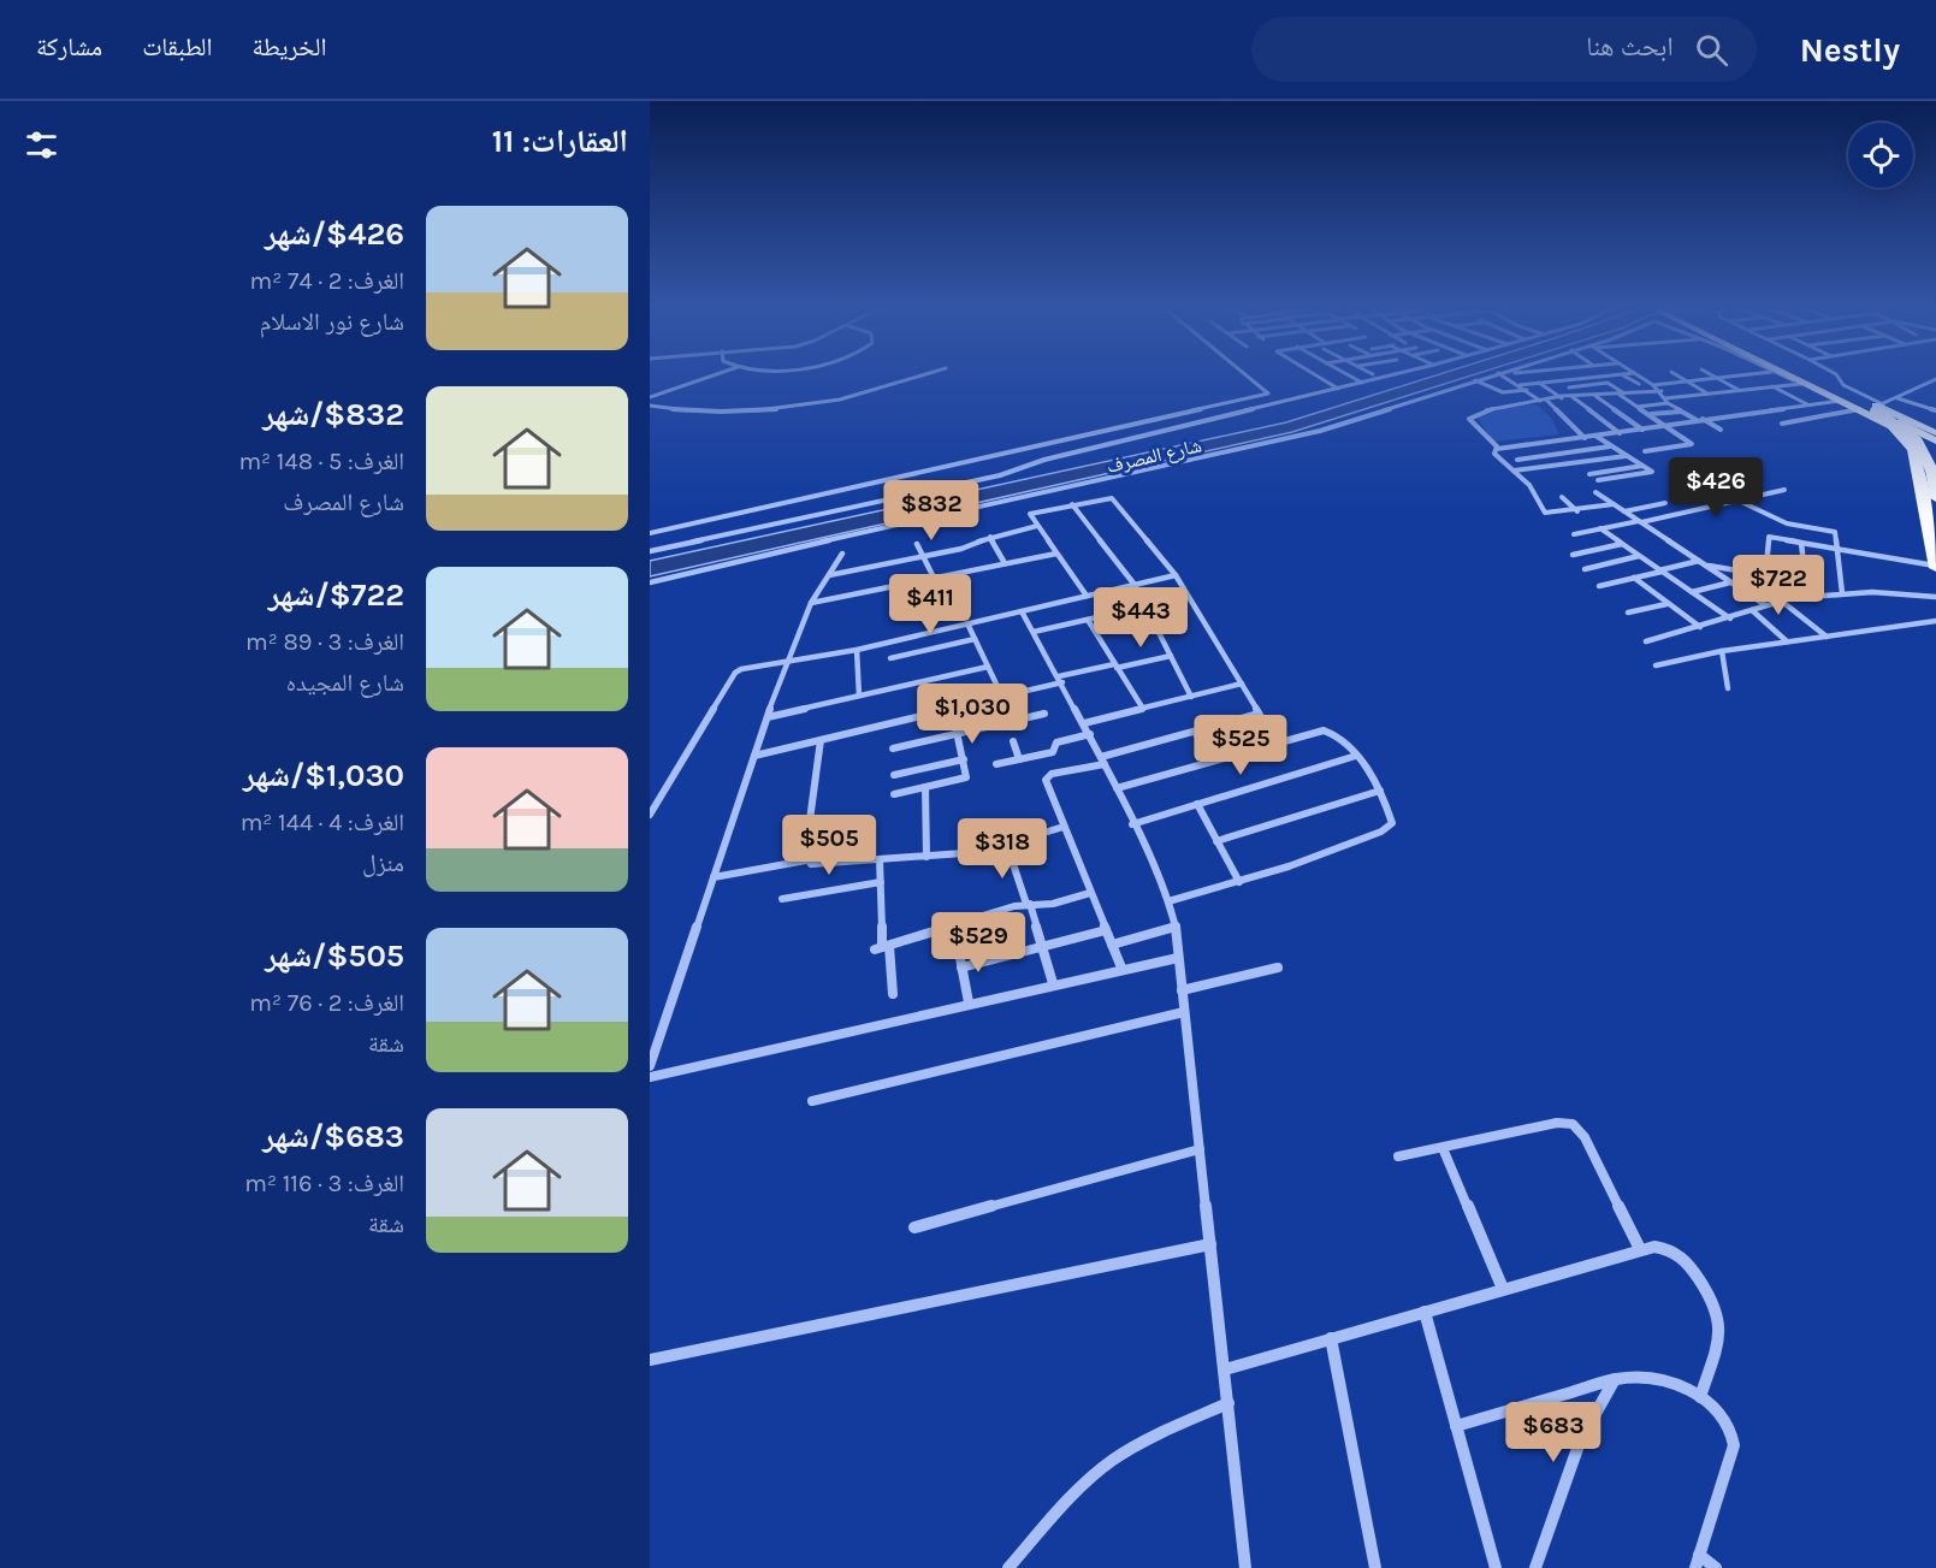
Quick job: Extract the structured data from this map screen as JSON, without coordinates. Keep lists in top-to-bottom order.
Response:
{
  "streets": {
    "street": ["شارع المصرف"]
  },
  "page": {
    "header": "Nestly",
    "search": "ابحث هنا",
    "nav": ["الخريطة", "الطبقات", "مشاركة"],
    "heading": "العقارات: 11",
    "list": [
      {
        "name": "$426/شهر",
        "note": "الغرف: 2 · 74 m² · شارع نور الاسلام"
      },
      {
        "name": "$832/شهر",
        "note": "الغرف: 5 · 148 m² · شارع المصرف"
      },
      {
        "name": "$722/شهر",
        "note": "الغرف: 3 · 89 m² · شارع المجيده"
      },
      {
        "name": "$1,030/شهر",
        "note": "الغرف: 4 · 144 m² · منزل"
      },
      {
        "name": "$505/شهر",
        "note": "الغرف: 2 · 76 m² · شقة"
      },
      {
        "name": "$683/شهر",
        "note": "الغرف: 3 · 116 m² · شقة"
      }
    ],
    "price": [
      "$426",
      "$832",
      "$722",
      "$411",
      "$443",
      "$1,030",
      "$525",
      "$505",
      "$318",
      "$529",
      "$683"
    ]
  }
}
